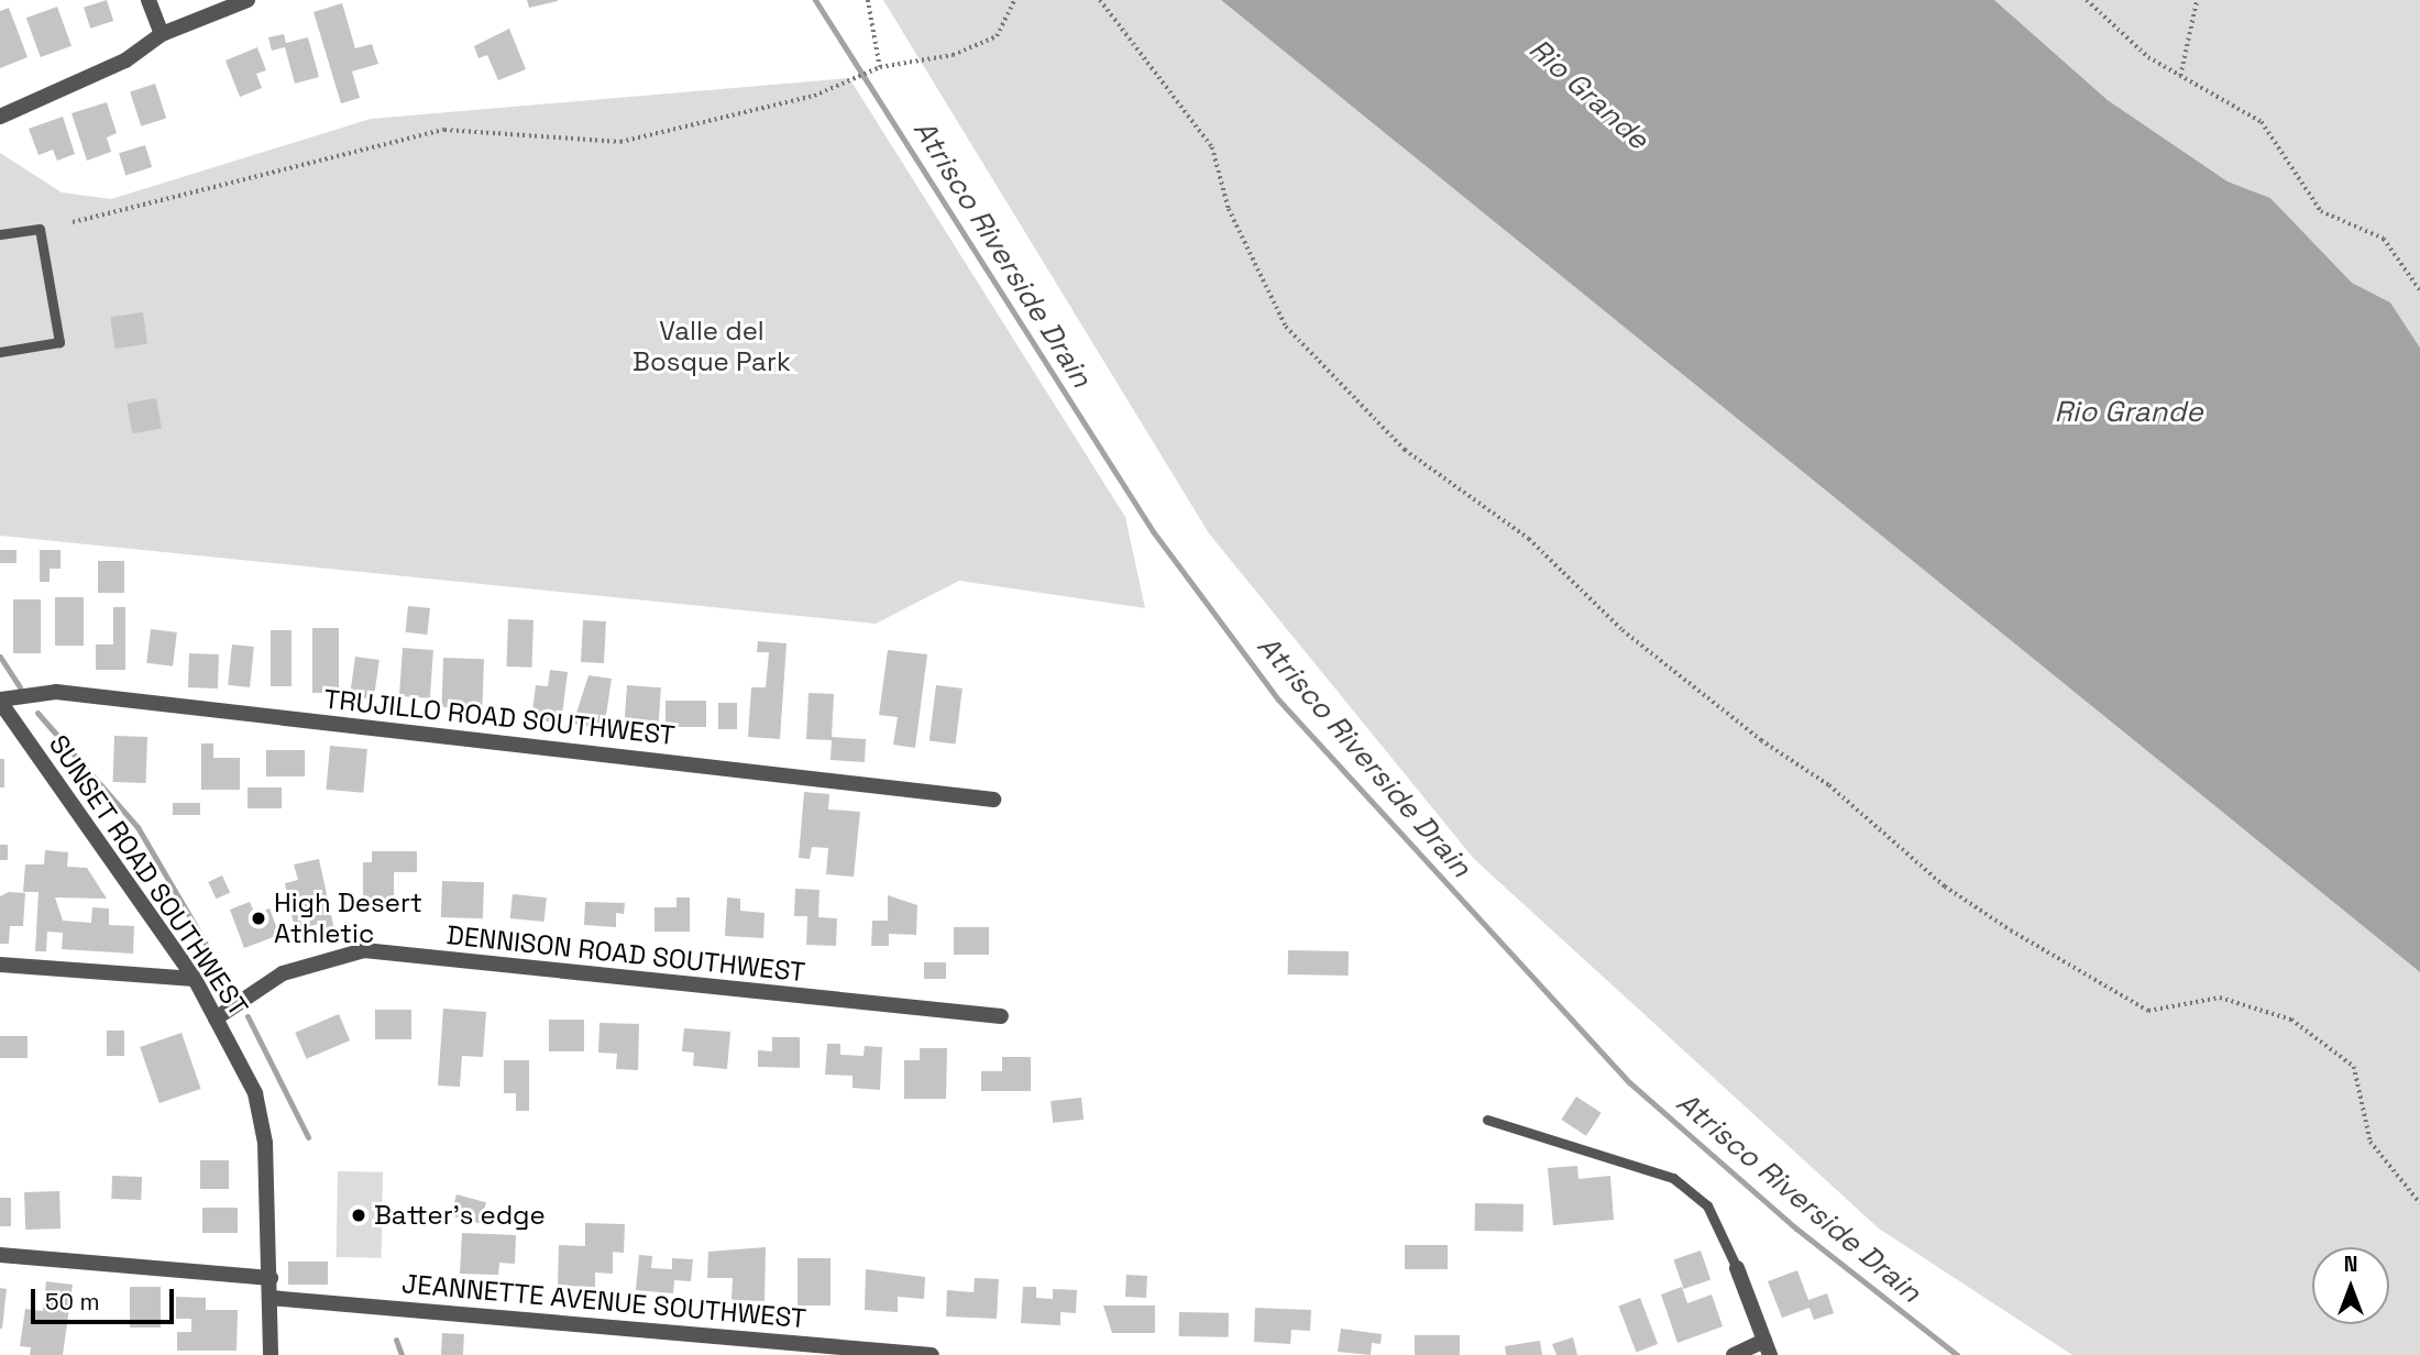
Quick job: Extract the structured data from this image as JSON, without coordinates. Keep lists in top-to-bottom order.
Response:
{
  "streets": {
    "street": [
      "TRUJILLO ROAD SOUTHWEST",
      "SUNSET ROAD SOUTHWEST",
      "DENNISON ROAD SOUTHWEST",
      "JEANNETTE AVENUE SOUTHWEST"
    ]
  },
  "crossings": [
    ["TRUJILLO ROAD SOUTHWEST", "SUNSET ROAD SOUTHWEST"],
    ["SUNSET ROAD SOUTHWEST", "DENNISON ROAD SOUTHWEST"],
    ["SUNSET ROAD SOUTHWEST", "JEANNETTE AVENUE SOUTHWEST"]
  ],
  "water": ["Rio Grande", "Atrisco Riverside Drain"],
  "parks": ["Valle del Bosque Park"],
  "places": ["High Desert Athletic", "Batter's edge"],
  "scale_bar": "50 m",
  "north": "top"
}
